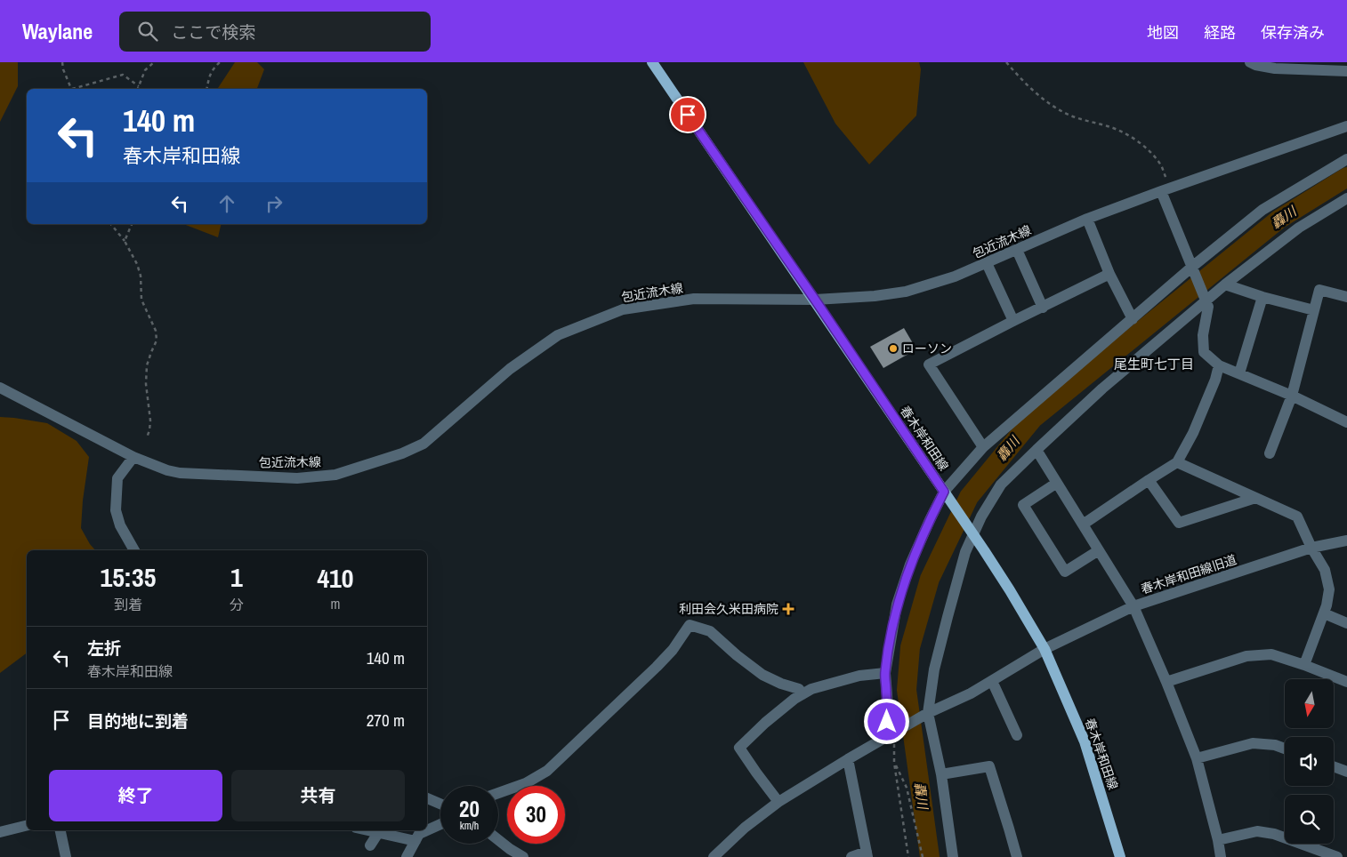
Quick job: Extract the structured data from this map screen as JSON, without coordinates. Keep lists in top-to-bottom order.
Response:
{
  "streets": {
    "main road": ["春木岸和田線"],
    "street": ["包近流木線", "春木岸和田線旧道"]
  },
  "crossings": [
    ["包近流木線", "春木岸和田線"],
    ["春木岸和田線", "春木岸和田線旧道"]
  ],
  "districts": ["尾生町七丁目"],
  "water": ["轟川"],
  "places": {
    "other": ["ローソン"],
    "health": ["利田会久米田病院"]
  },
  "north": "bottom",
  "page": {
    "header": "Waylane",
    "search": "ここで検索",
    "nav": ["地図", "経路", "保存済み"],
    "turn": ["140 m", "春木岸和田線"],
    "eta": [
      "15:35",
      "到着",
      "1",
      "分",
      "410",
      "m"
    ],
    "list": [
      {
        "name": "左折",
        "note": "春木岸和田線",
        "value": "140 m"
      },
      {
        "name": "目的地に到着",
        "value": "270 m"
      }
    ],
    "buttons": ["終了", "共有"],
    "speed": "20 km/h",
    "limit": "30"
  }
}
